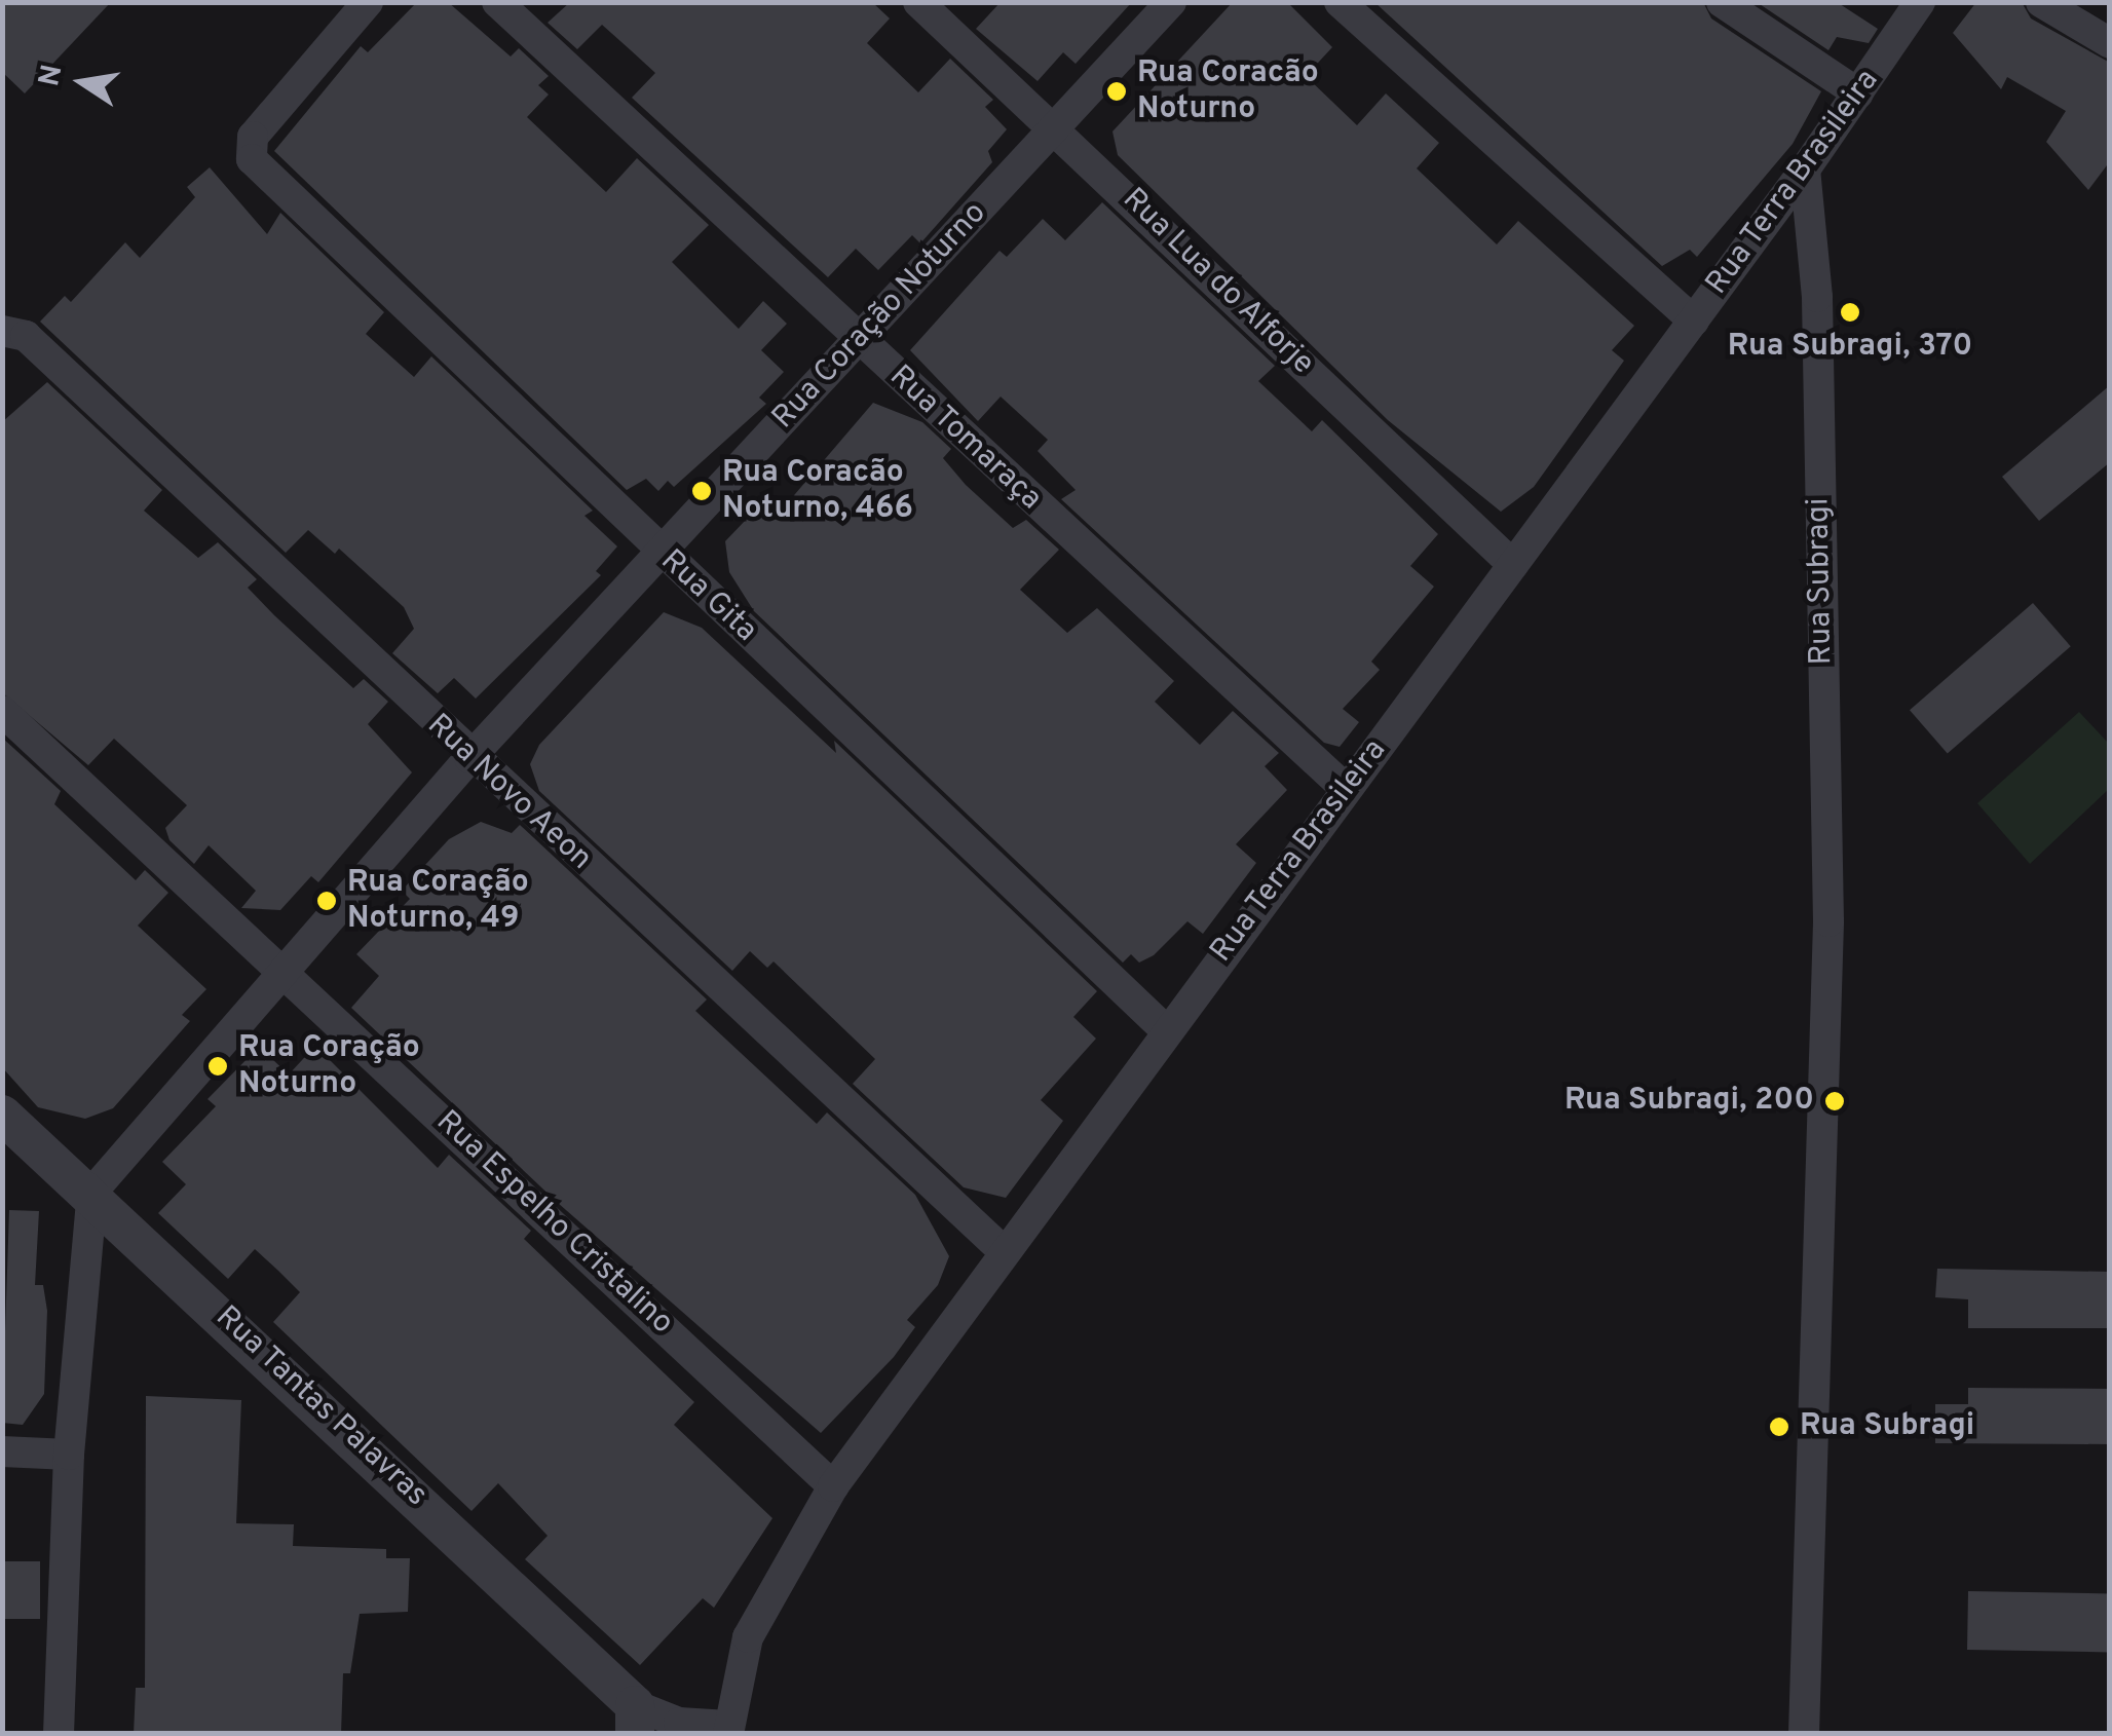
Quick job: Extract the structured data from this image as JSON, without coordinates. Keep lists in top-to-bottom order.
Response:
{
  "streets": {
    "street": [
      "Rua Terra Brasileira",
      "Rua Lua do Alforje",
      "Rua Coração Noturno",
      "Rua Tomaraça",
      "Rua Subragi",
      "Rua Gita",
      "Rua Novo Aeon",
      "Rua Espelho Cristalino",
      "Rua Tantas Palavras"
    ]
  },
  "crossings": [
    ["Rua Terra Brasileira", "Rua Lua do Alforje"],
    ["Rua Terra Brasileira", "Rua Tomaraça"],
    ["Rua Terra Brasileira", "Rua Subragi"],
    ["Rua Terra Brasileira", "Rua Gita"],
    ["Rua Terra Brasileira", "Rua Novo Aeon"],
    ["Rua Terra Brasileira", "Rua Espelho Cristalino"],
    ["Rua Terra Brasileira", "Rua Tantas Palavras"],
    ["Rua Lua do Alforje", "Rua Coração Noturno"],
    ["Rua Coração Noturno", "Rua Tomaraça"],
    ["Rua Coração Noturno", "Rua Gita"],
    ["Rua Coração Noturno", "Rua Novo Aeon"],
    ["Rua Coração Noturno", "Rua Espelho Cristalino"],
    ["Rua Coração Noturno", "Rua Tantas Palavras"]
  ],
  "places": [
    "Rua Coracão Noturno",
    "Rua Subragi, 370",
    "Rua Coracão Noturno, 466",
    "Rua Coração Noturno, 49",
    "Rua Coração Noturno",
    "Rua Subragi, 200",
    "Rua Subragi"
  ],
  "north": "left"
}
